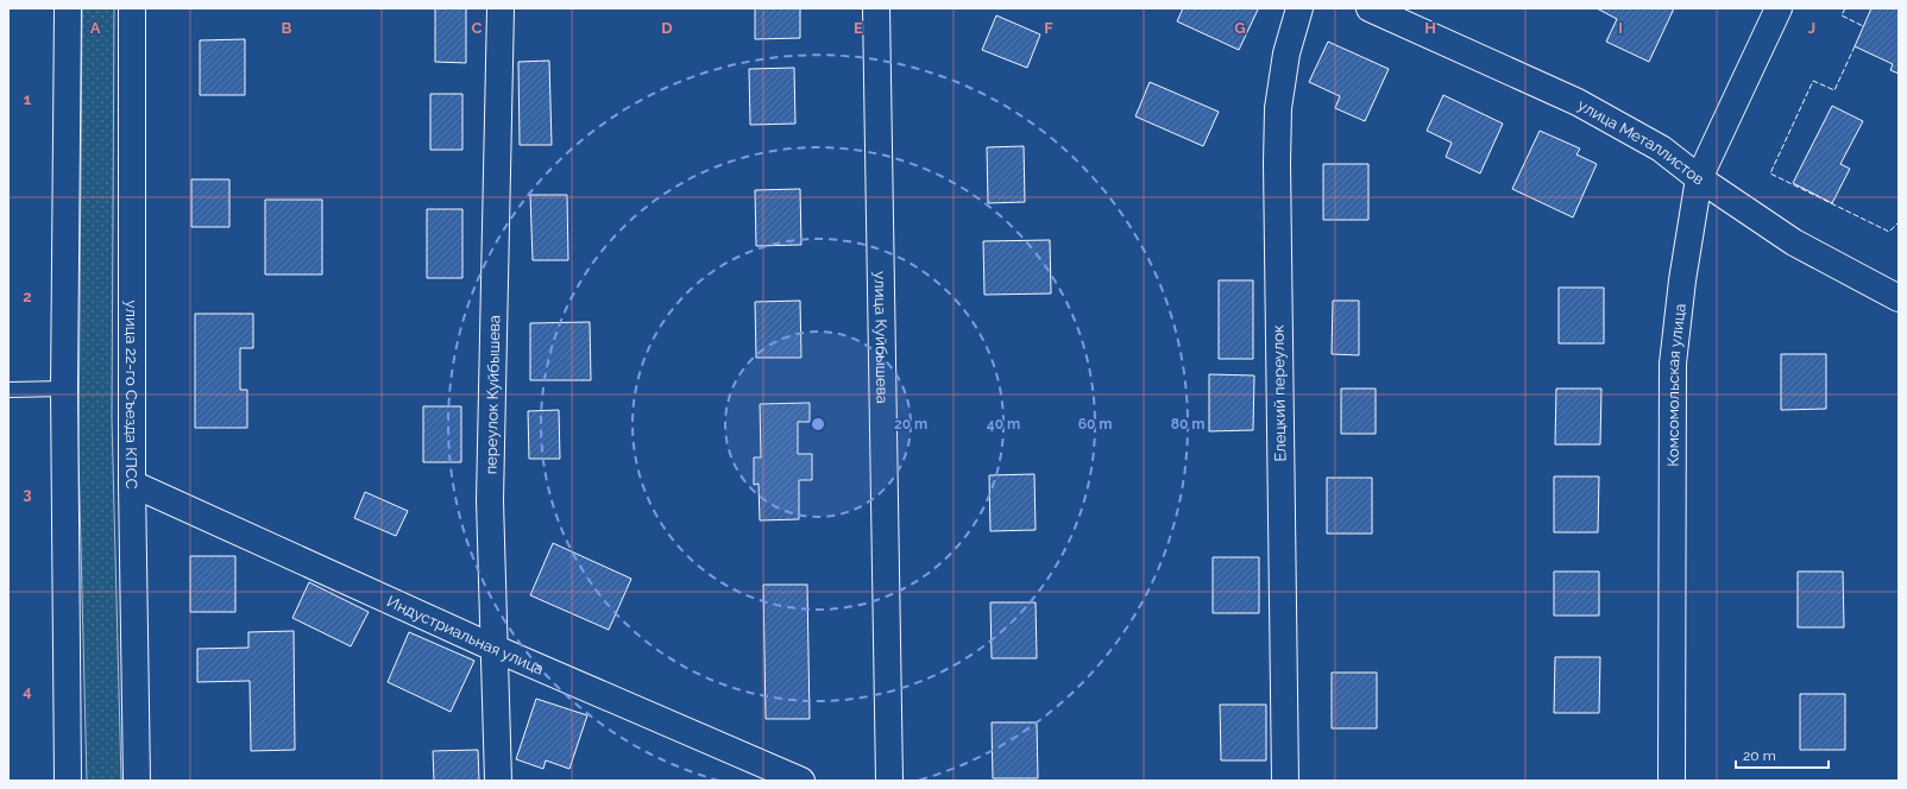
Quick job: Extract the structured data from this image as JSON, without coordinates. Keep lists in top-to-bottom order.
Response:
{
  "streets": {
    "street": [
      "улица Металлистов",
      "улица Куйбышева",
      "Комсомольская улица",
      "Елецкий переулок",
      "улица 22-го Съезда КПСС",
      "переулок Куйбышева",
      "Индустриальная улица"
    ]
  },
  "crossings": [
    ["улица Металлистов", "Комсомольская улица"],
    ["улица 22-го Съезда КПСС", "Индустриальная улица"],
    ["переулок Куйбышева", "Индустриальная улица"]
  ],
  "scale_bar": "20 m",
  "grid": {
    "columns": [
      "A",
      "B",
      "C",
      "D",
      "E",
      "F",
      "G",
      "H",
      "I",
      "J"
    ],
    "rows": [
      "1",
      "2",
      "3",
      "4"
    ]
  },
  "rings": [
    "20 m",
    "40 m",
    "60 m",
    "80 m"
  ]
}
